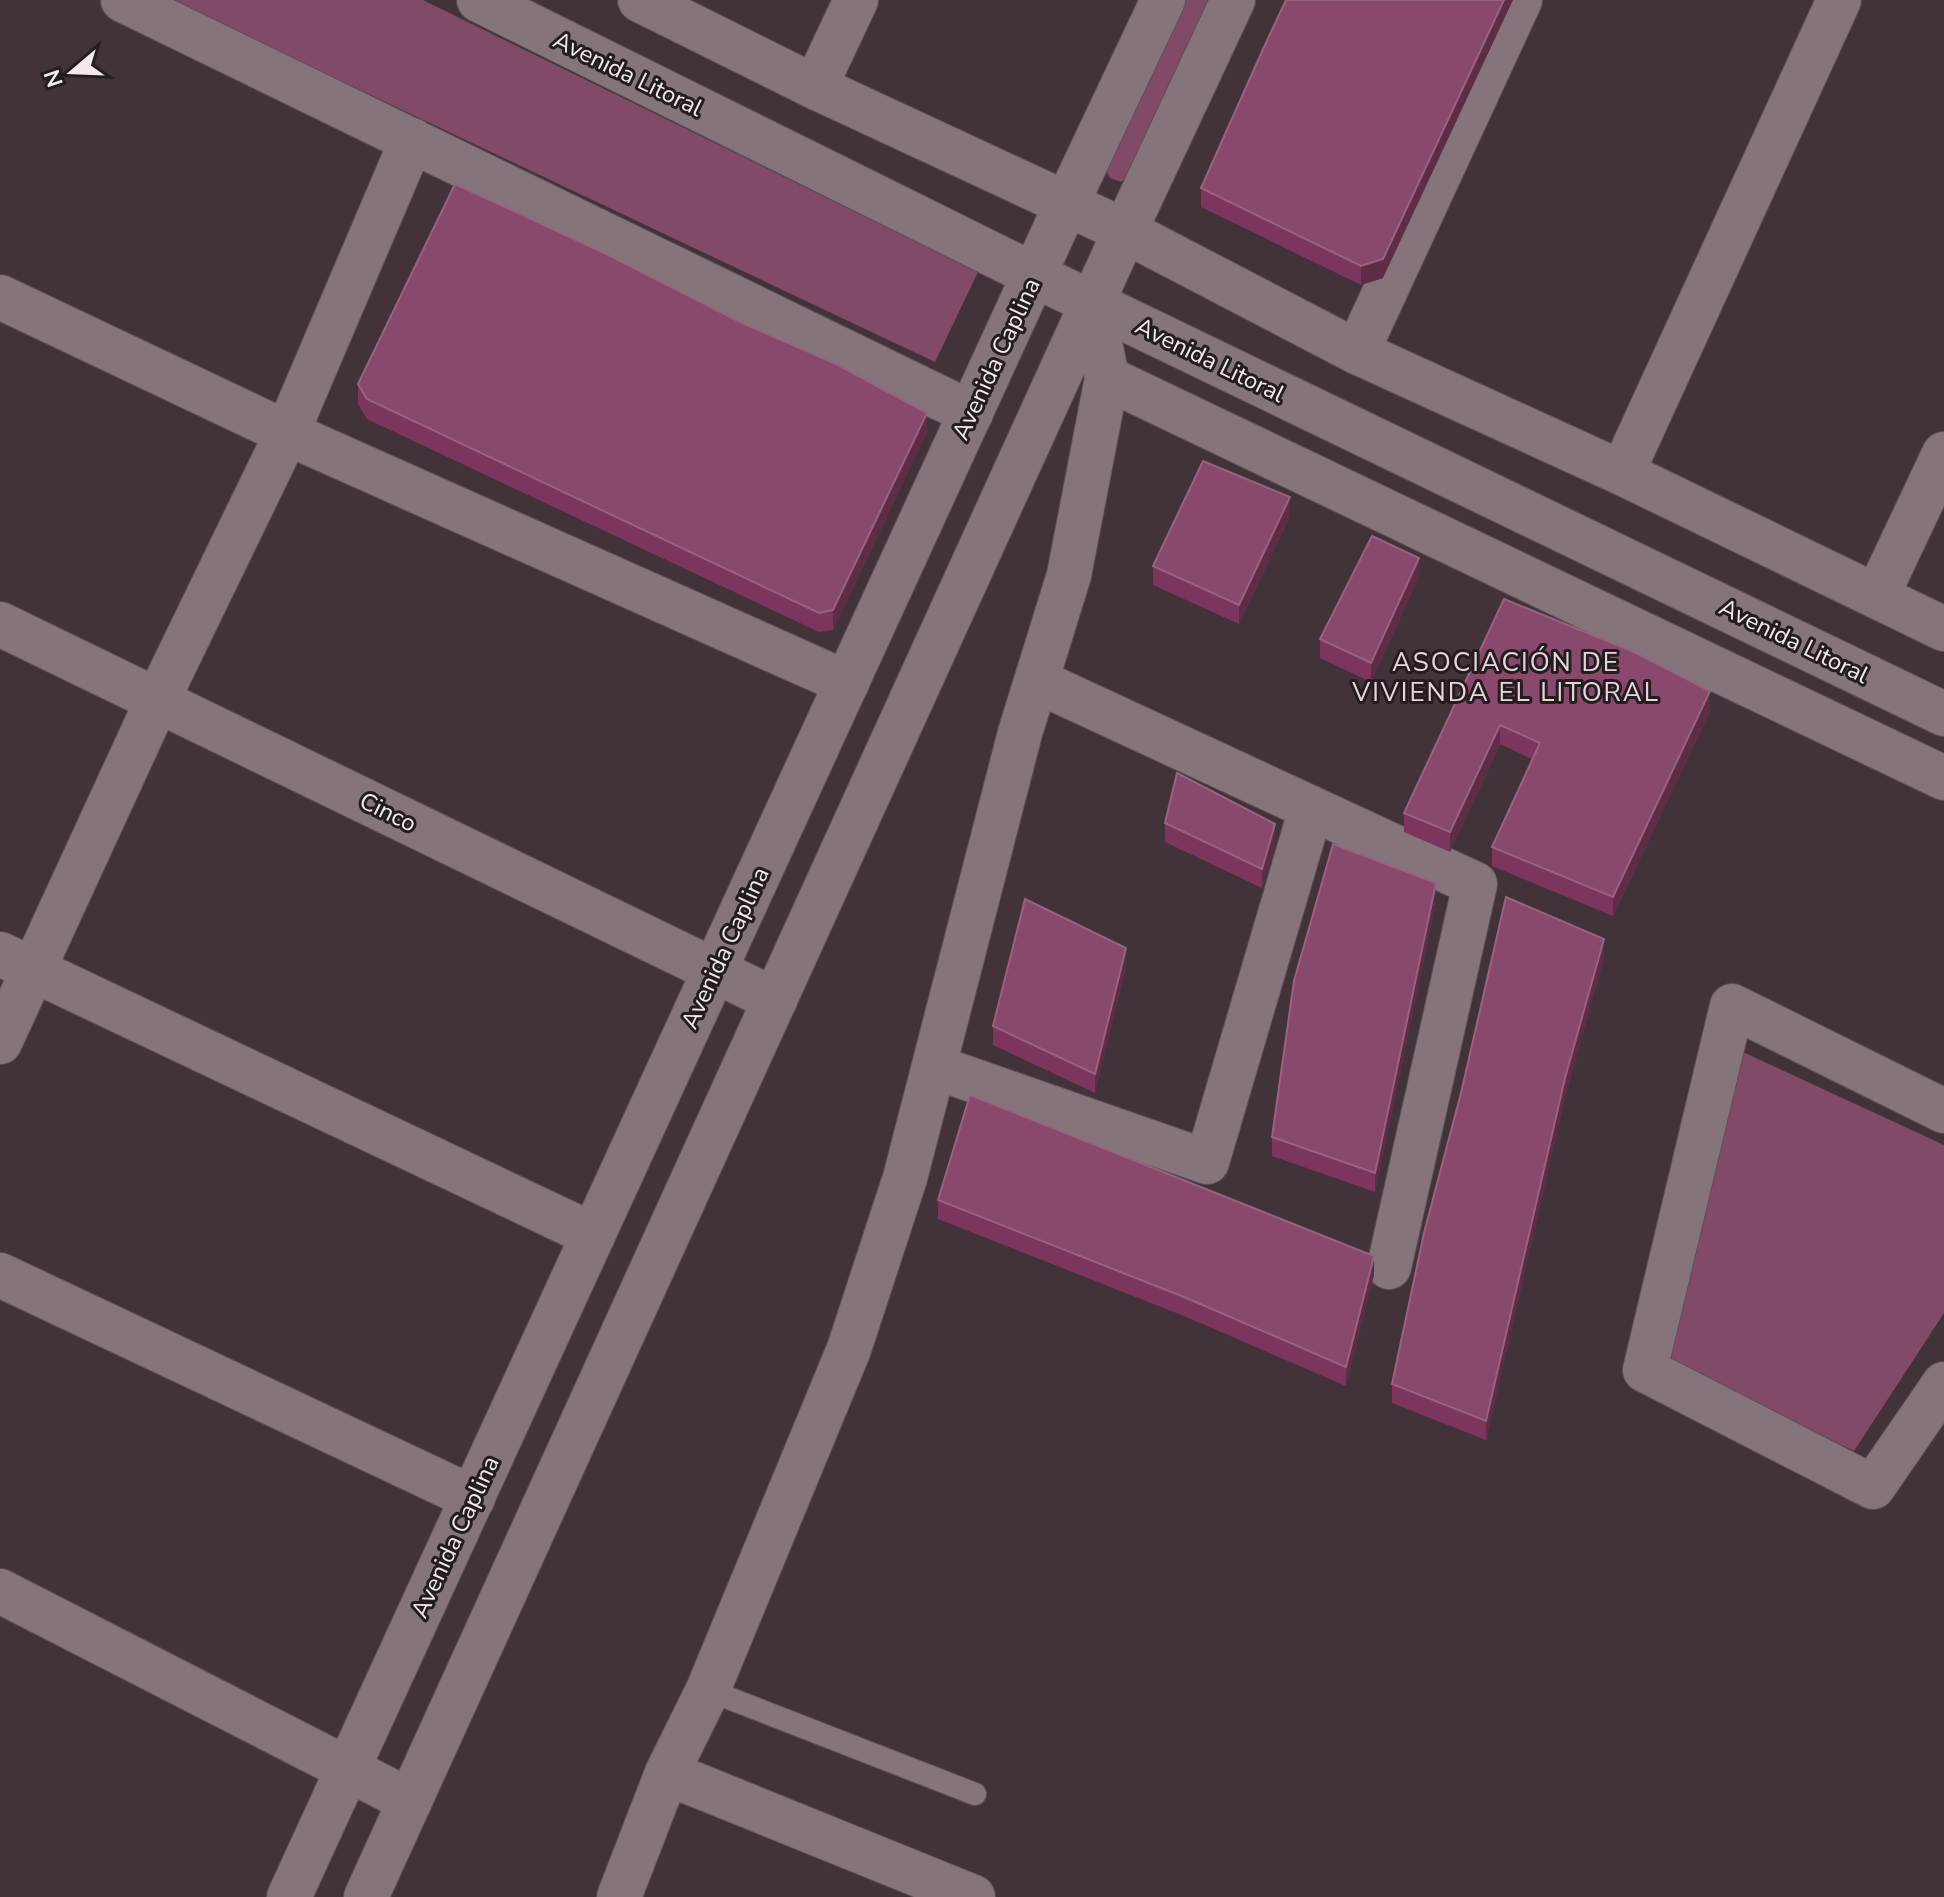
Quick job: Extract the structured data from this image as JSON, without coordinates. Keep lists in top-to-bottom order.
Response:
{
  "streets": {
    "street": ["Avenida Litoral", "Avenida Caplina", "Cinco"]
  },
  "crossings": [
    ["Avenida Litoral", "Avenida Caplina"],
    ["Avenida Caplina", "Cinco"]
  ],
  "districts": ["ASOCIACIÓN DE VIVIENDA EL LITORAL"],
  "north": "left"
}
